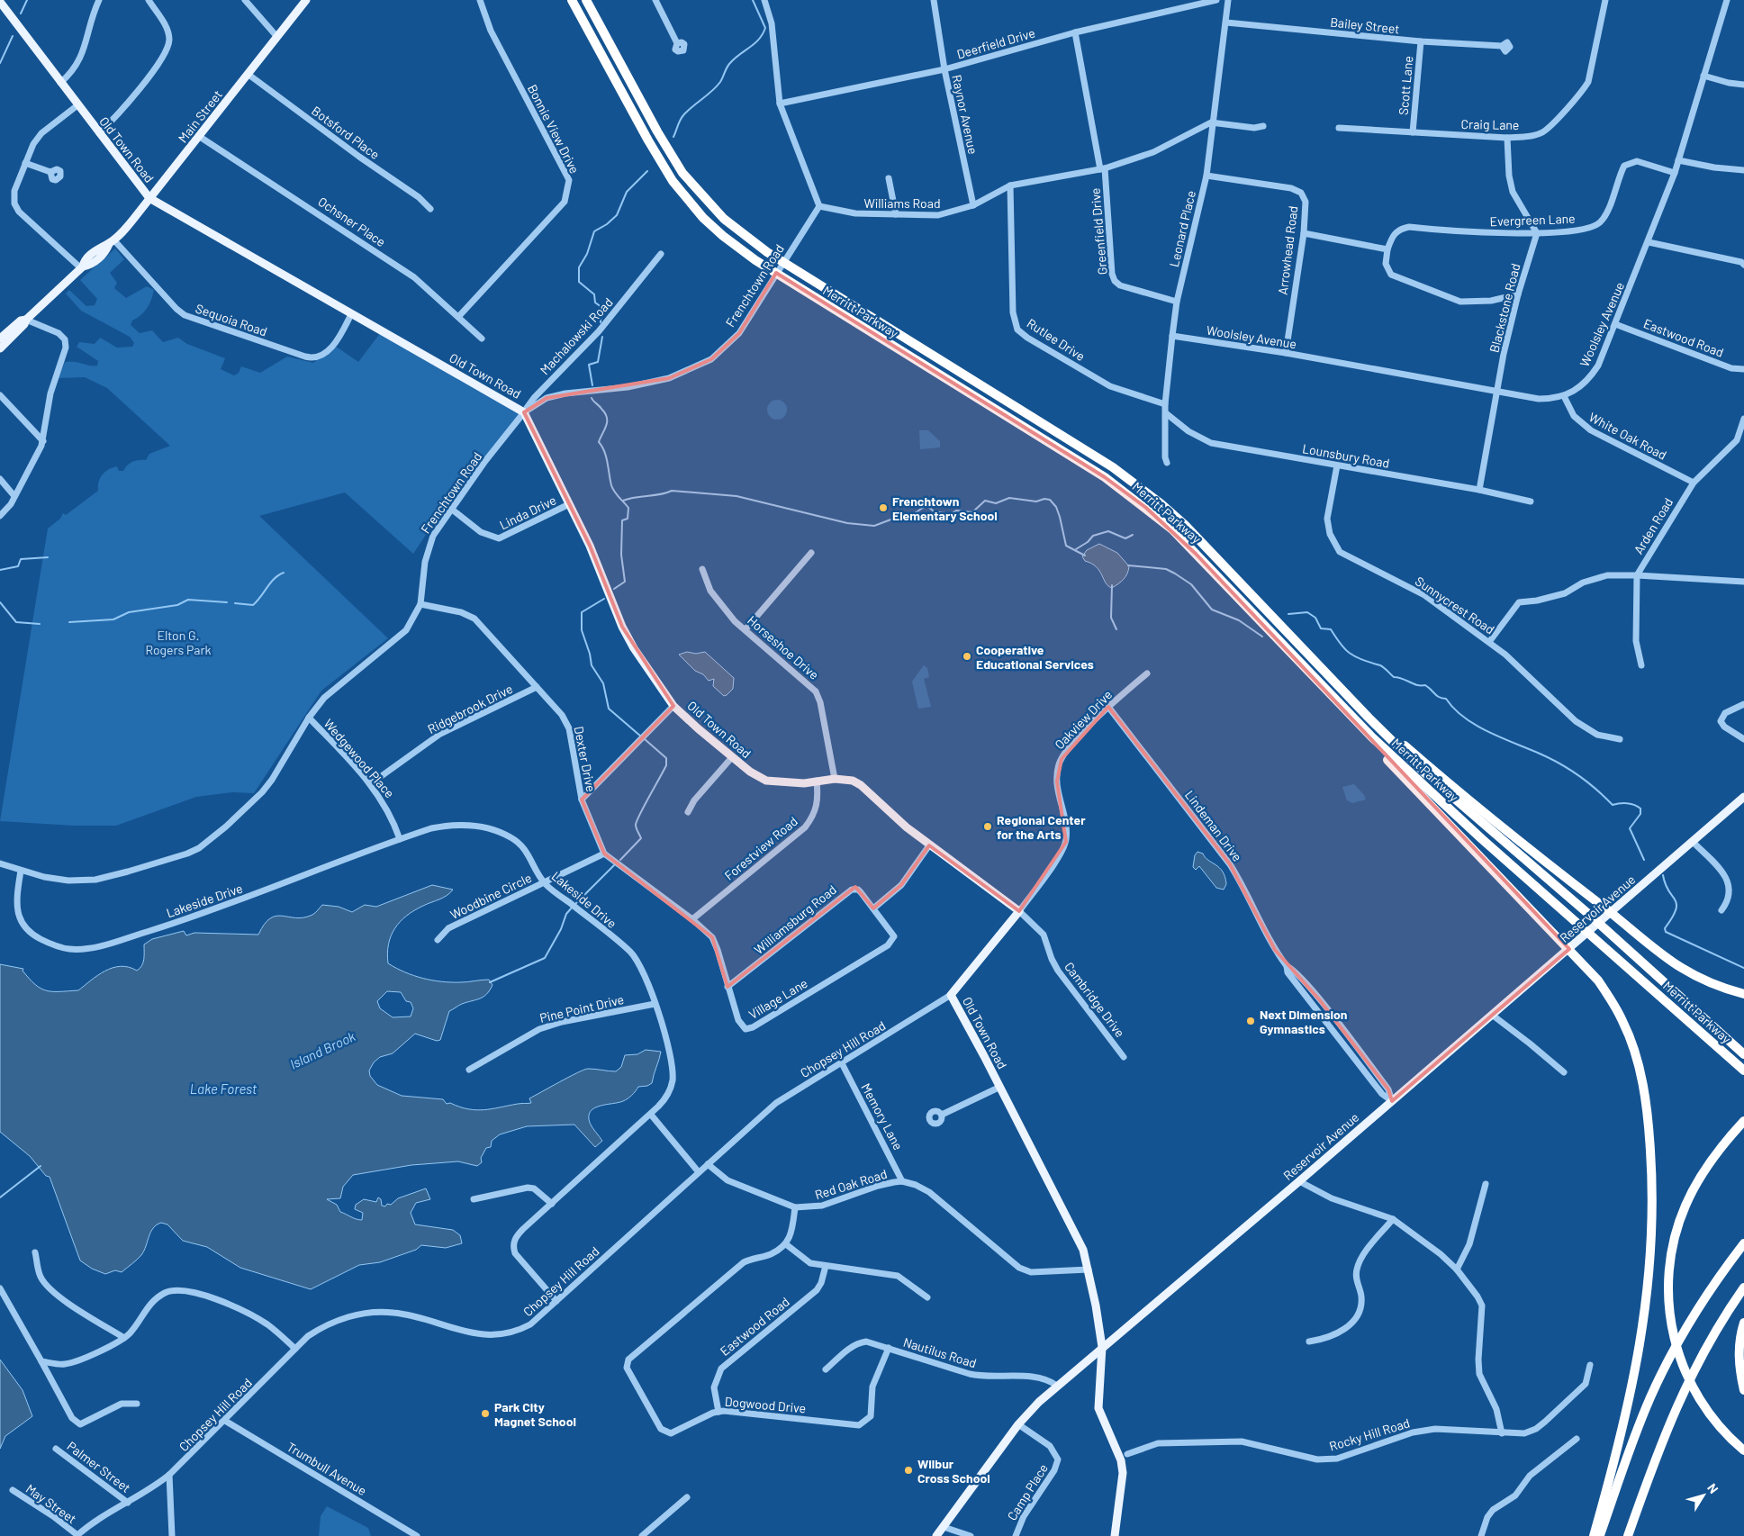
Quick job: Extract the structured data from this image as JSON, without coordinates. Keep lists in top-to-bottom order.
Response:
{
  "streets": {
    "highway": ["Merritt Parkway"],
    "main road": ["Main Street", "Old Town Road", "Reservoir Avenue"],
    "street": [
      "Bailey Street",
      "Deerfield Drive",
      "Scott Lane",
      "Raynor Avenue",
      "Craig Lane",
      "Bonnie View Drive",
      "Botsford Place",
      "Williams Road",
      "Evergreen Lane",
      "Ochsner Place",
      "Leonard Place",
      "Greenfield Drive",
      "Arrowhead Road",
      "Frenchtown Road",
      "Blackstone Road",
      "Sequoia Road",
      "Woolsley Avenue",
      "Machalowski Road",
      "Eastwood Road",
      "Rutlee Drive",
      "White Oak Road",
      "Lounsbury Road",
      "Linda Drive",
      "Arden Road",
      "Sunnycrest Road",
      "Horseshoe Drive",
      "Ridgebrook Drive",
      "Oakview Drive",
      "Wedgewood Place",
      "Dexter Drive",
      "Lindeman Drive",
      "Forestview Road",
      "Woodbine Circle",
      "Lakeside Drive",
      "Williamsburg Road",
      "Village Lane",
      "Cambridge Drive",
      "Pine Point Drive",
      "Chopsey Hill Road",
      "Memory Lane",
      "Red Oak Road",
      "Nautilus Road",
      "Dogwood Drive",
      "Rocky Hill Road",
      "Palmer Street",
      "Trumbull Avenue",
      "Camp Place",
      "May Street"
    ]
  },
  "crossings": [
    ["Bailey Street", "Scott Lane"],
    ["Bailey Street", "Leonard Place"],
    ["Deerfield Drive", "Raynor Avenue"],
    ["Deerfield Drive", "Greenfield Drive"],
    ["Scott Lane", "Craig Lane"],
    ["Raynor Avenue", "Williams Road"],
    ["Main Street", "Botsford Place"],
    ["Main Street", "Old Town Road"],
    ["Main Street", "Ochsner Place"],
    ["Main Street", "Sequoia Road"],
    ["Bonnie View Drive", "Ochsner Place"],
    ["Old Town Road", "Frenchtown Road"],
    ["Old Town Road", "Sequoia Road"],
    ["Old Town Road", "Machalowski Road"],
    ["Old Town Road", "Linda Drive"],
    ["Old Town Road", "Horseshoe Drive"],
    ["Old Town Road", "Oakview Drive"],
    ["Old Town Road", "Forestview Road"],
    ["Old Town Road", "Reservoir Avenue"],
    ["Old Town Road", "Cambridge Drive"],
    ["Old Town Road", "Chopsey Hill Road"],
    ["Old Town Road", "Red Oak Road"],
    ["Williams Road", "Leonard Place"],
    ["Williams Road", "Greenfield Drive"],
    ["Williams Road", "Frenchtown Road"],
    ["Williams Road", "Rutlee Drive"],
    ["Evergreen Lane", "Blackstone Road"],
    ["Evergreen Lane", "Woolsley Avenue"],
    ["Leonard Place", "Greenfield Drive"],
    ["Leonard Place", "Arrowhead Road"],
    ["Leonard Place", "Woolsley Avenue"],
    ["Leonard Place", "Rutlee Drive"],
    ["Leonard Place", "Lounsbury Road"],
    ["Arrowhead Road", "Woolsley Avenue"],
    ["Frenchtown Road", "Machalowski Road"],
    ["Frenchtown Road", "Linda Drive"],
    ["Frenchtown Road", "Wedgewood Place"],
    ["Frenchtown Road", "Dexter Drive"],
    ["Frenchtown Road", "Lakeside Drive"],
    ["Blackstone Road", "Woolsley Avenue"],
    ["Blackstone Road", "Lounsbury Road"],
    ["Woolsley Avenue", "Eastwood Road"],
    ["Woolsley Avenue", "White Oak Road"],
    ["Eastwood Road", "Dogwood Drive"],
    ["White Oak Road", "Arden Road"],
    ["Lounsbury Road", "Sunnycrest Road"],
    ["Ridgebrook Drive", "Wedgewood Place"],
    ["Ridgebrook Drive", "Dexter Drive"],
    ["Oakview Drive", "Lindeman Drive"],
    ["Oakview Drive", "Cambridge Drive"],
    ["Wedgewood Place", "Lakeside Drive"],
    ["Dexter Drive", "Woodbine Circle"],
    ["Lindeman Drive", "Reservoir Avenue"],
    ["Forestview Road", "Village Lane"],
    ["Woodbine Circle", "Lakeside Drive"],
    ["Lakeside Drive", "Pine Point Drive"],
    ["Lakeside Drive", "Chopsey Hill Road"],
    ["Reservoir Avenue", "Nautilus Road"],
    ["Reservoir Avenue", "Camp Place"],
    ["Williamsburg Road", "Village Lane"],
    ["Chopsey Hill Road", "Memory Lane"],
    ["Chopsey Hill Road", "Red Oak Road"],
    ["Chopsey Hill Road", "Palmer Street"],
    ["Chopsey Hill Road", "Trumbull Avenue"],
    ["Chopsey Hill Road", "May Street"],
    ["Memory Lane", "Red Oak Road"],
    ["Nautilus Road", "Dogwood Drive"]
  ],
  "water": ["Island Brook", "Lake Forest"],
  "parks": ["Elton G. Rogers Park"],
  "places": [
    "Frenchtown Elementary School",
    "Cooperative Educational Services",
    "Regional Center for the Arts",
    "Next Dimension Gymnastics",
    "Park City Magnet School",
    "Wilbur Cross School"
  ],
  "north": "top right"
}
